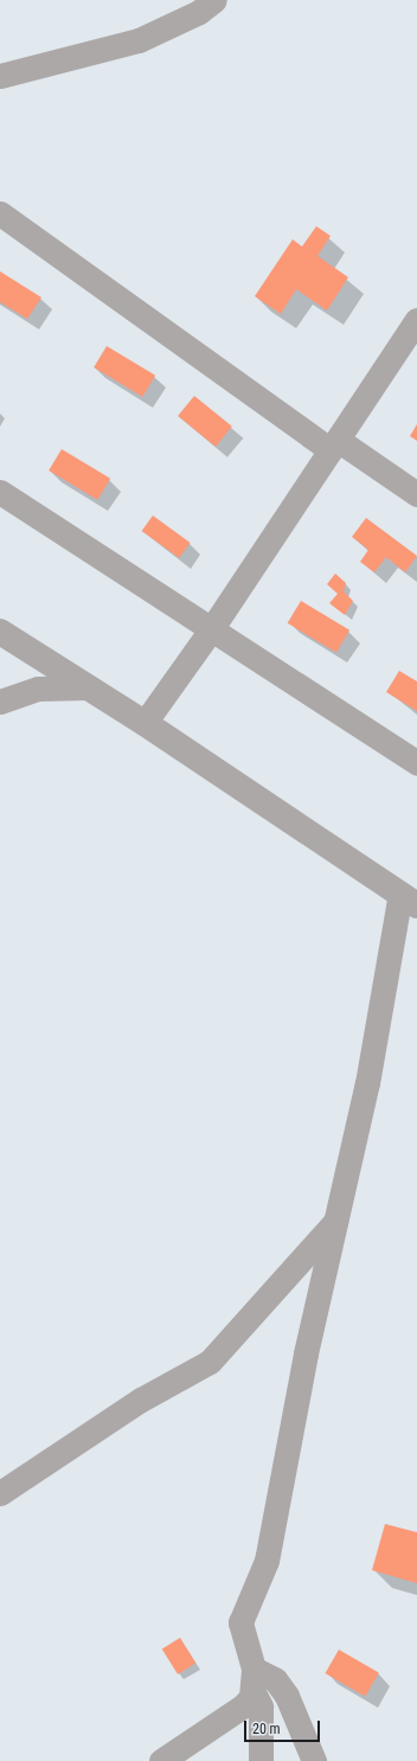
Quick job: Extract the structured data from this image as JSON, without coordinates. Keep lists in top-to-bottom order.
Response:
{
  "scale_bar": "20 m"
}
